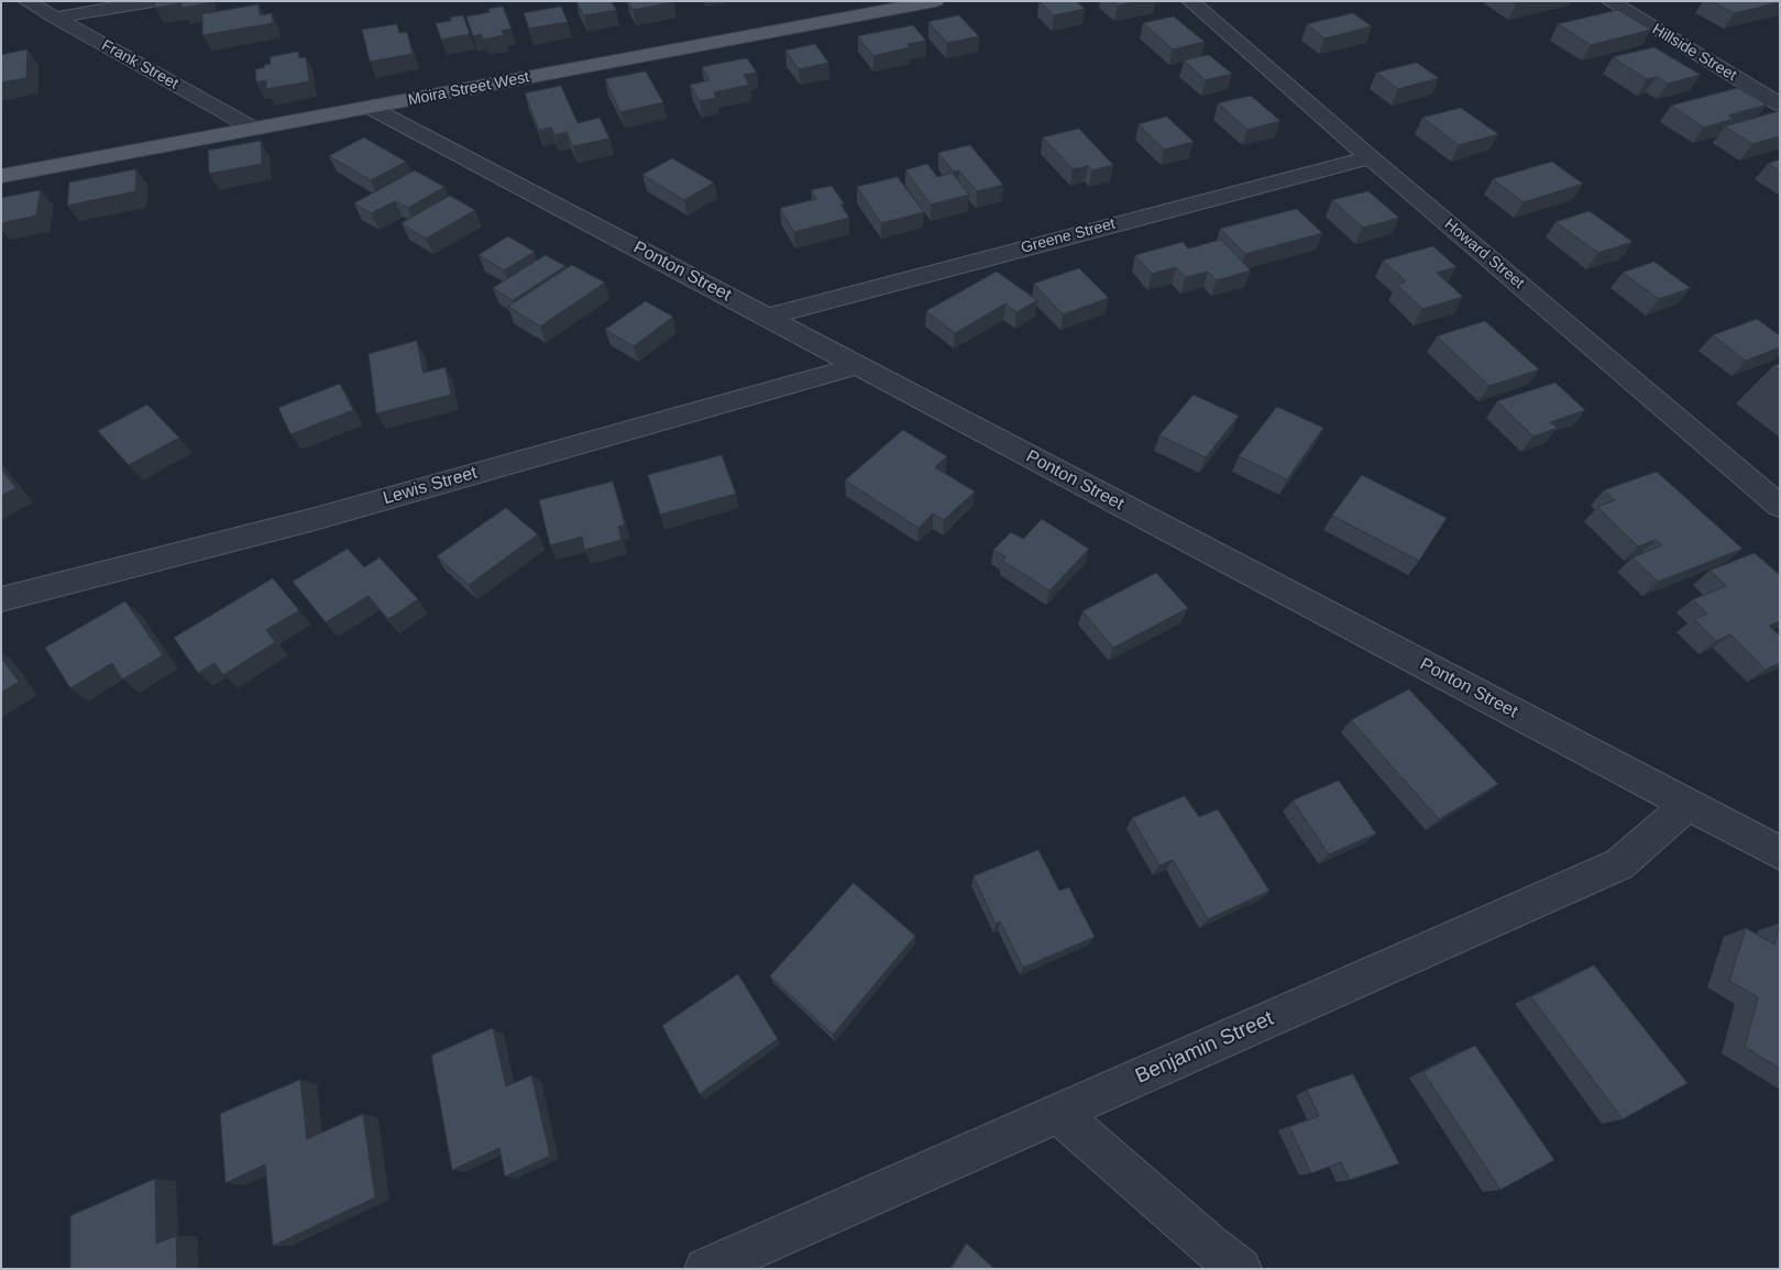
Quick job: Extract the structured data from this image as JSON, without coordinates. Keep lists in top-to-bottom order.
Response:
{
  "streets": {
    "main road": ["Moira Street West"],
    "street": [
      "Hillside Street",
      "Frank Street",
      "Greene Street",
      "Howard Street",
      "Ponton Street",
      "Lewis Street",
      "Benjamin Street"
    ]
  },
  "crossings": [
    ["Frank Street", "Moira Street West"],
    ["Moira Street West", "Ponton Street"],
    ["Greene Street", "Howard Street"],
    ["Greene Street", "Ponton Street"],
    ["Ponton Street", "Lewis Street"],
    ["Ponton Street", "Benjamin Street"]
  ]
}
